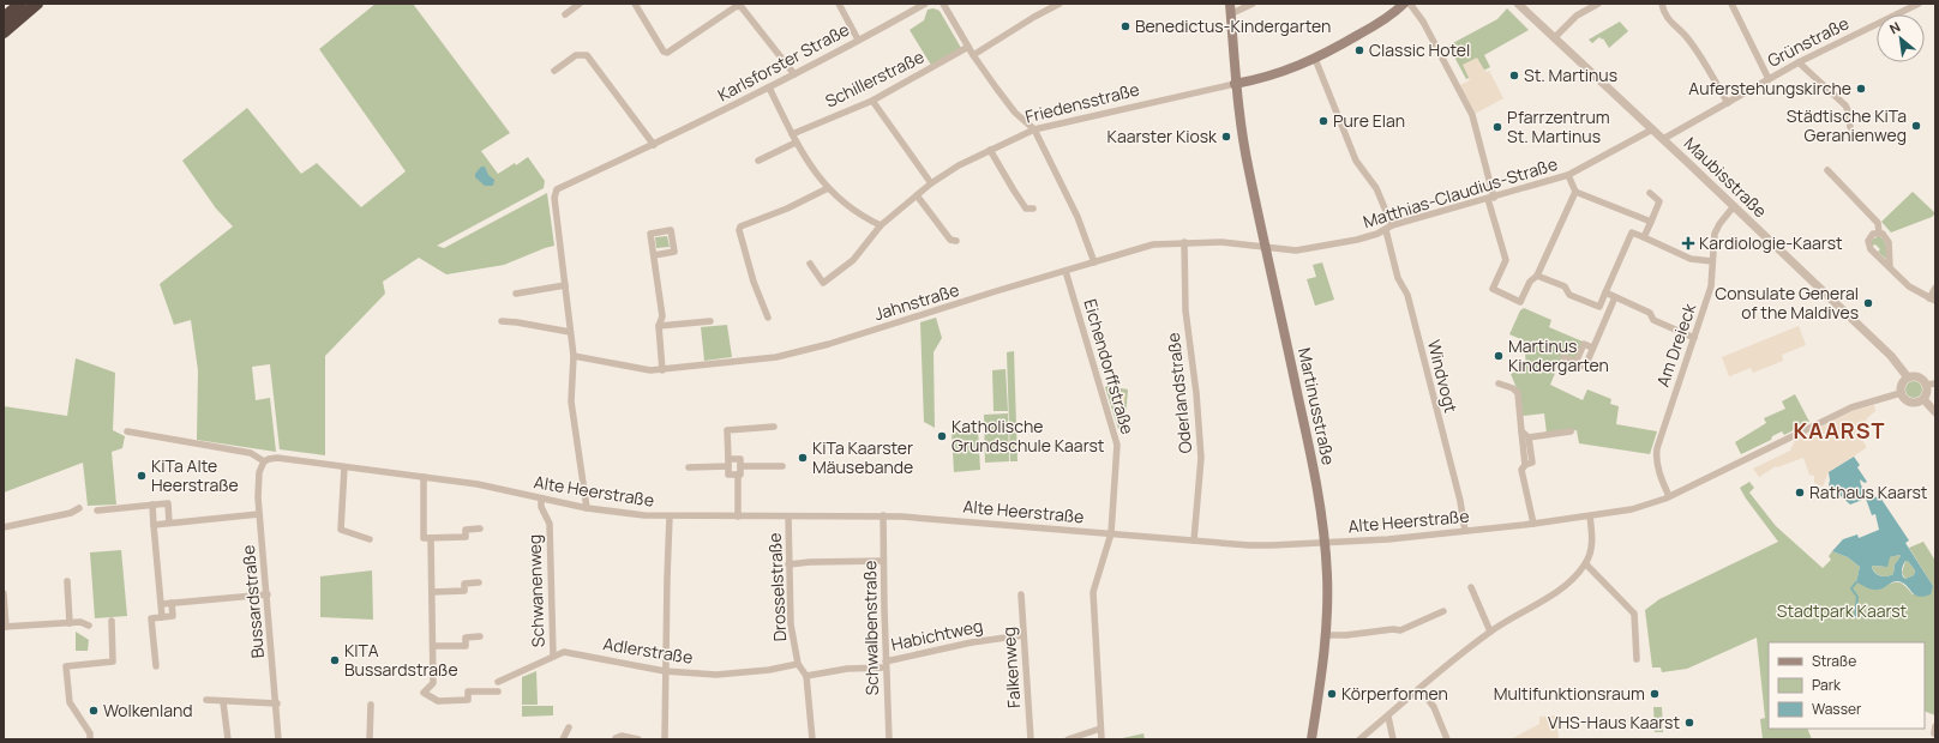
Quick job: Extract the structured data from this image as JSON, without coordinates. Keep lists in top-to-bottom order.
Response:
{
  "streets": {
    "main road": ["Friedensstraße", "Martinusstraße"],
    "street": [
      "Grünstraße",
      "Karlsforster Straße",
      "Schillerstraße",
      "Maubisstraße",
      "Matthias-Claudius-Straße",
      "Jahnstraße",
      "Am Dreieck",
      "Eichendorffstraße",
      "Windvogt",
      "Oderlandstraße",
      "Alte Heerstraße",
      "Drosselstraße",
      "Schwanenweg",
      "Bussardstraße",
      "Schwalbenstraße",
      "Habichtweg",
      "Adlerstraße",
      "Falkenweg"
    ]
  },
  "crossings": [
    ["Grünstraße", "Maubisstraße"],
    ["Friedensstraße", "Windvogt"],
    ["Friedensstraße", "Martinusstraße"],
    ["Maubisstraße", "Matthias-Claudius-Straße"],
    ["Maubisstraße", "Am Dreieck"],
    ["Maubisstraße", "Alte Heerstraße"],
    ["Matthias-Claudius-Straße", "Jahnstraße"],
    ["Matthias-Claudius-Straße", "Windvogt"],
    ["Matthias-Claudius-Straße", "Martinusstraße"],
    ["Jahnstraße", "Eichendorffstraße"],
    ["Jahnstraße", "Oderlandstraße"],
    ["Jahnstraße", "Martinusstraße"],
    ["Am Dreieck", "Alte Heerstraße"],
    ["Eichendorffstraße", "Alte Heerstraße"],
    ["Windvogt", "Alte Heerstraße"],
    ["Oderlandstraße", "Alte Heerstraße"],
    ["Martinusstraße", "Alte Heerstraße"],
    ["Alte Heerstraße", "Drosselstraße"],
    ["Alte Heerstraße", "Schwanenweg"],
    ["Alte Heerstraße", "Bussardstraße"],
    ["Alte Heerstraße", "Schwalbenstraße"],
    ["Drosselstraße", "Adlerstraße"],
    ["Schwanenweg", "Adlerstraße"],
    ["Schwalbenstraße", "Habichtweg"],
    ["Habichtweg", "Falkenweg"]
  ],
  "districts": ["KAARST"],
  "parks": ["Stadtpark Kaarst"],
  "places": {
    "other": [
      "Benedictus-Kindergarten",
      "Classic Hotel",
      "St. Martinus",
      "Auferstehungskirche",
      "Pure Elan",
      "Städtische KiTa Geranienweg",
      "Pfarrzentrum St. Martinus",
      "Kaarster Kiosk",
      "Consulate General of the Maldives",
      "Martinus Kindergarten",
      "Katholische Grundschule Kaarst",
      "KiTa Kaarster Mäusebande",
      "KiTa Alte Heerstraße",
      "Rathaus Kaarst",
      "KITA Bussardstraße",
      "Körperformen",
      "Multifunktionsraum",
      "Wolkenland",
      "VHS-Haus Kaarst"
    ],
    "health": ["Kardiologie-Kaarst"]
  },
  "legend": ["Straße", "Park", "Wasser"],
  "north": "top left"
}
